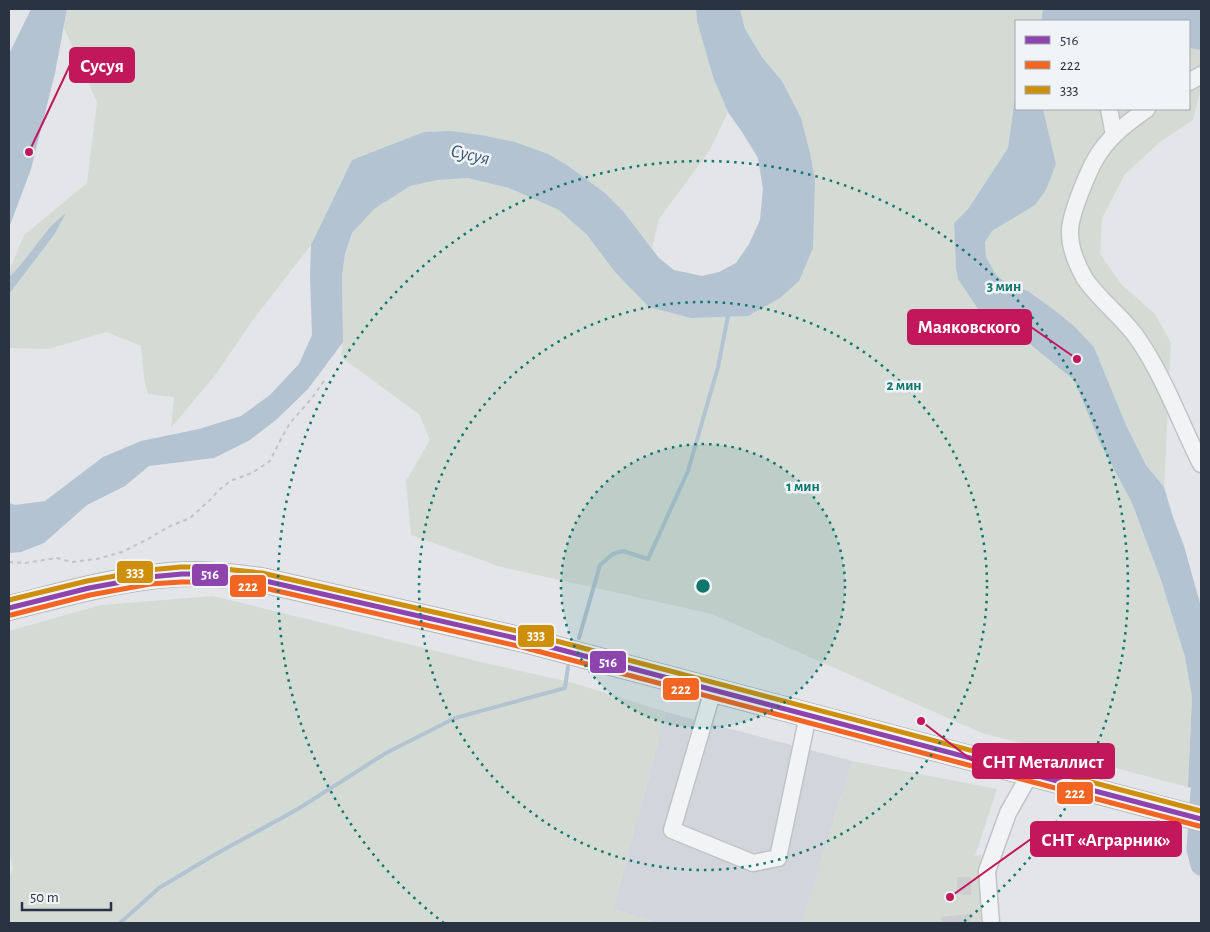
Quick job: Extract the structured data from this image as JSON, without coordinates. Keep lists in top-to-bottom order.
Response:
{
  "water": ["Сусуя"],
  "places": [
    "Сусуя",
    "Маяковского",
    "СНТ Металлист",
    "СНТ «Аграрник»"
  ],
  "lines": ["transit line 333", "transit line 516", "transit line 222"],
  "legend": ["516", "222", "333"],
  "scale_bar": "50 m",
  "rings": ["3 мин", "2 мин", "1 мин"]
}
